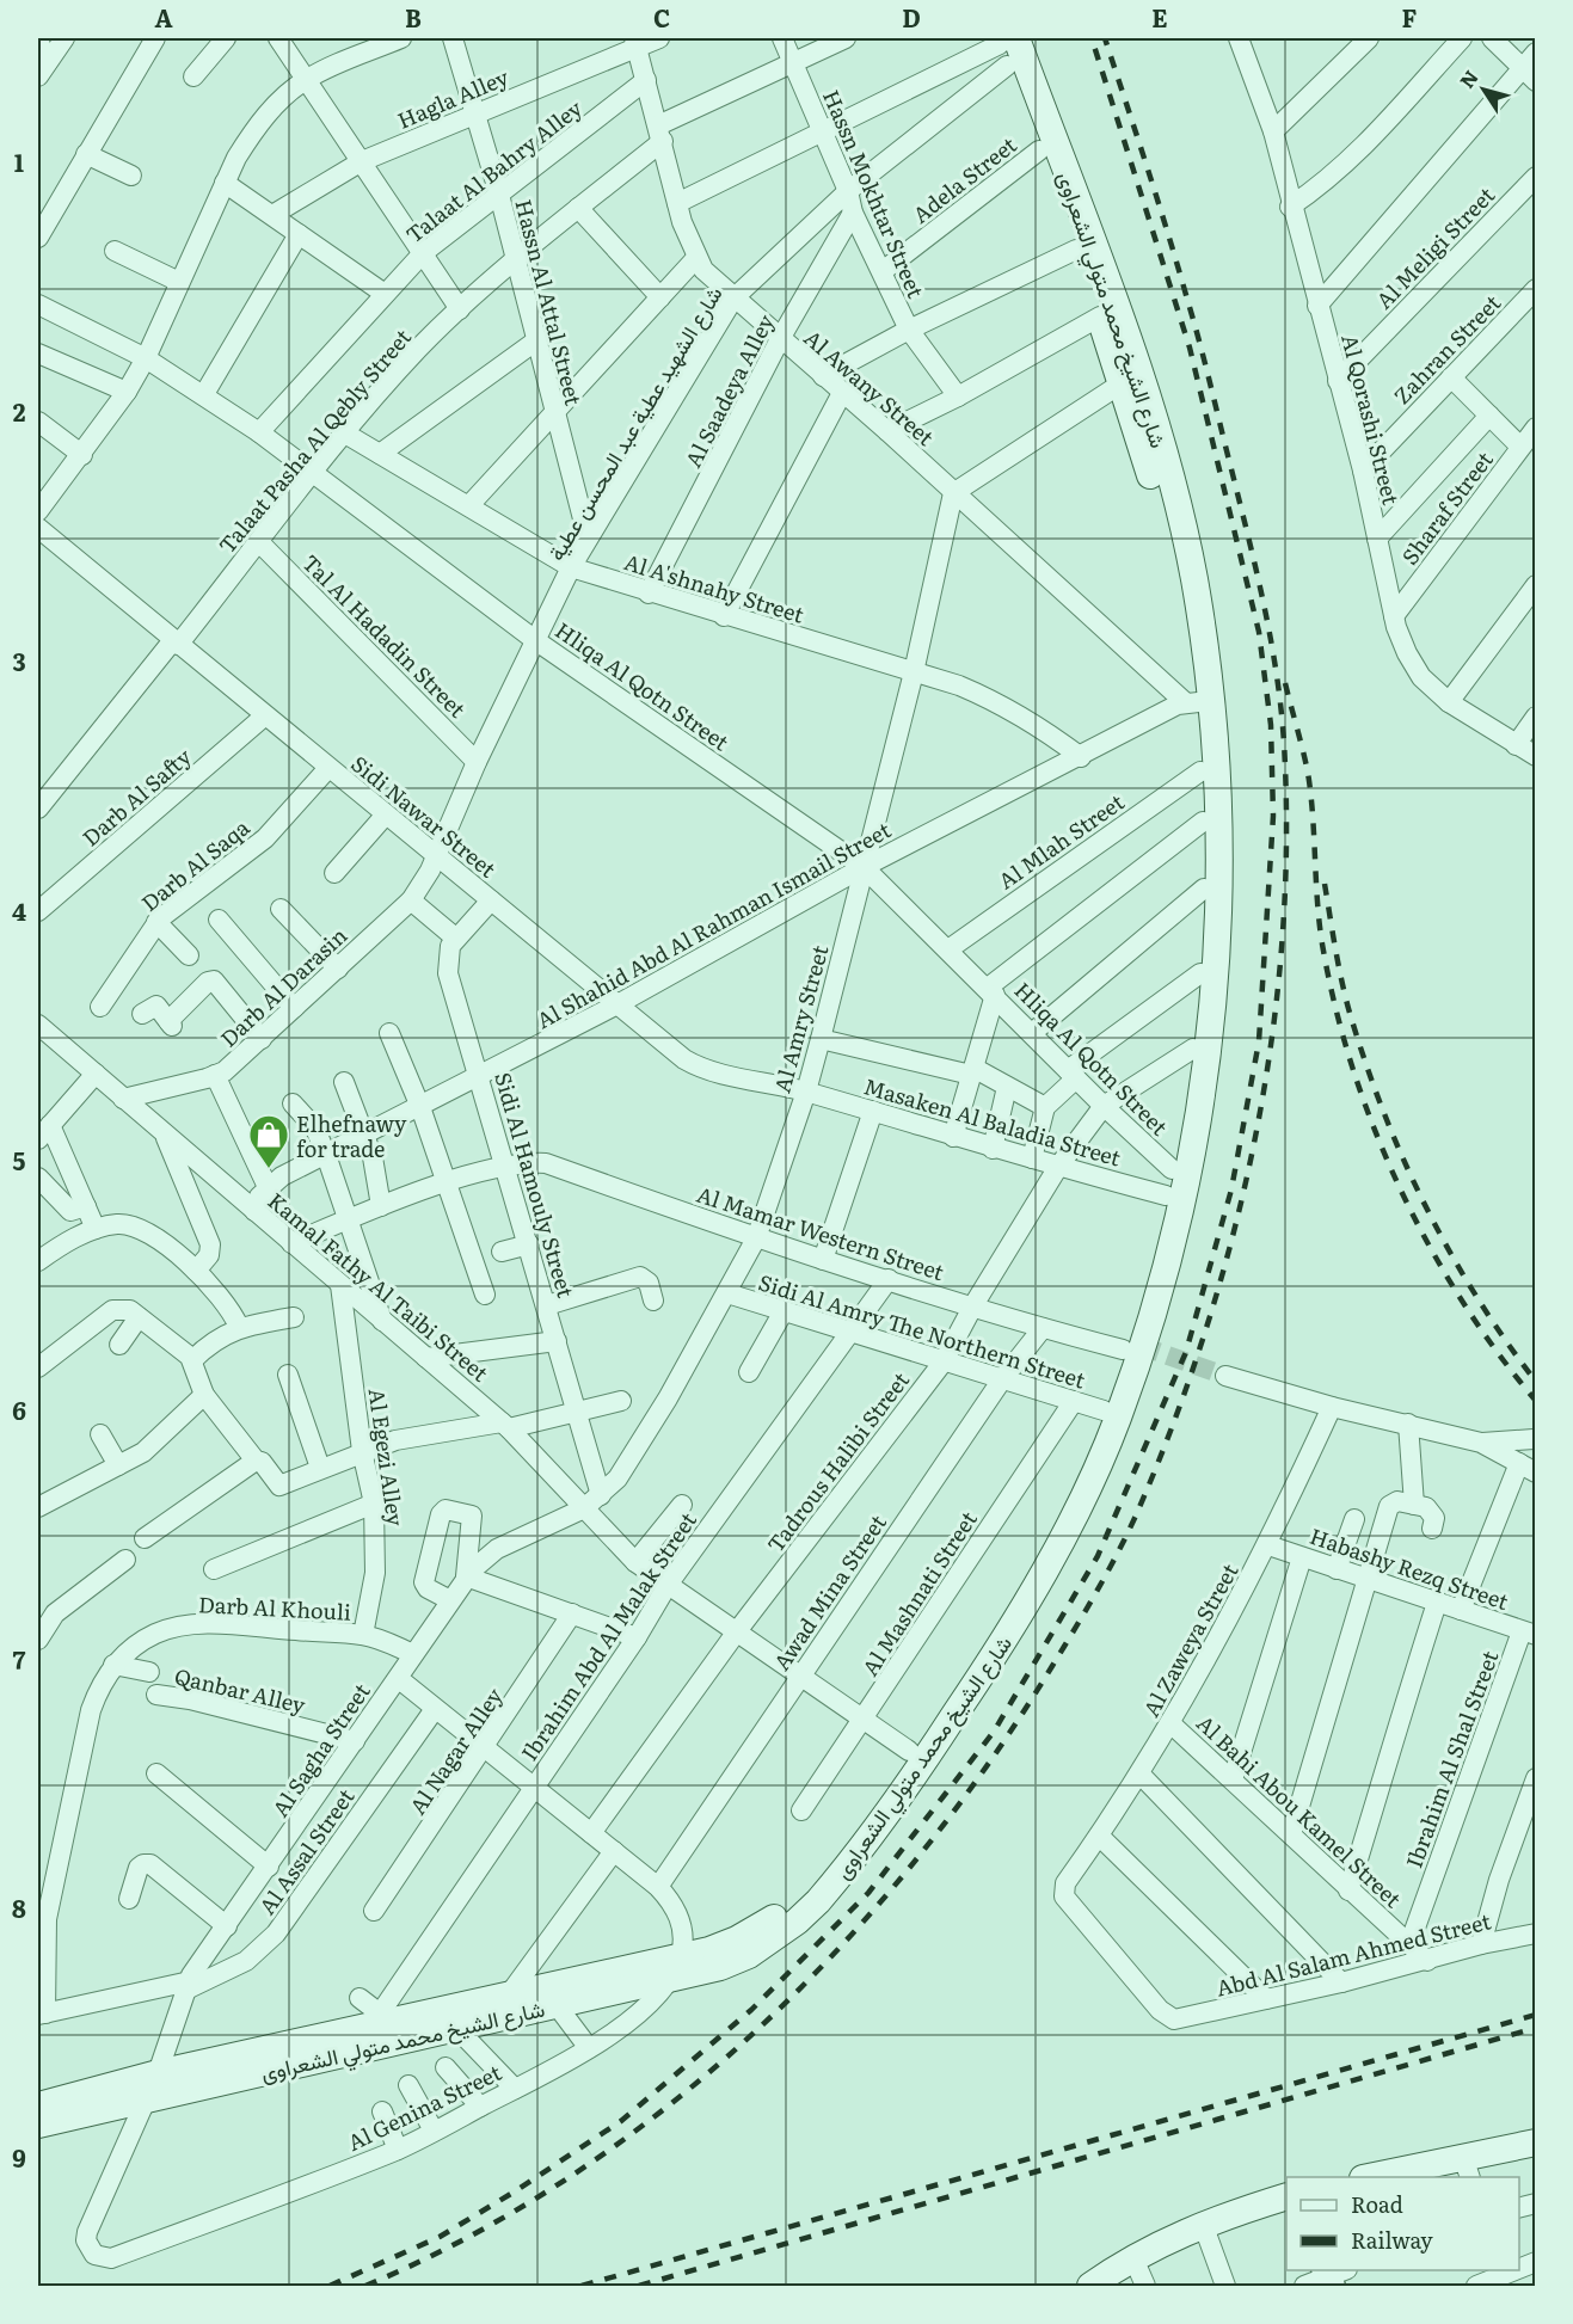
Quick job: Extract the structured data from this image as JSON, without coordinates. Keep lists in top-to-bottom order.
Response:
{
  "streets": {
    "street": [
      "Hagla Alley",
      "Talaat Al Bahry Alley",
      "Adela Street",
      "Hassn Mokhtar Street",
      "Al Meligi Street",
      "Hassn Al Attal Street",
      "شارع الشيخ محمد متولي الشعراوى",
      "Zahran Street",
      "Al Awany Street",
      "Al Saadeya Alley",
      "Al Qorashi Street",
      "شارع الشهيد عطية عبد المحسن عطية",
      "Talaat Pasha Al Qebly Street",
      "Sharaf Street",
      "Al A'shnahy Street",
      "Tal Al Hadadin Street",
      "Hliqa Al Qotn Street",
      "Darb Al Safty",
      "Sidi Nawar Street",
      "Al Mlah Street",
      "Darb Al Saqa",
      "Al Shahid Abd Al Rahman Ismail Street",
      "Darb Al Darasin",
      "Al Amry Street",
      "Masaken Al Baladia Street",
      "Sidi Al Hamouly Street",
      "Al Mamar Western Street",
      "Kamal Fathy Al Taibi Street",
      "Sidi Al Amry The Northern Street",
      "Al Egezi Alley",
      "Tadrous Halibi Street",
      "Habashy Rezq Street",
      "Awad Mina Street",
      "Al Mashnati Street",
      "Darb Al Khouli",
      "Ibrahim Abd Al Malak Street",
      "Al Zaweya Street",
      "Qanbar Alley",
      "Al Sagha Street",
      "Al Nagar Alley",
      "Ibrahim Al Shal Street",
      "Al Bahi Abou Kamel Street",
      "Al Assal Street",
      "Abd Al Salam Ahmed Street",
      "Al Genina Street"
    ]
  },
  "crossings": [
    ["Hagla Alley", "Hassn Al Attal Street"],
    ["Hagla Alley", "Al Awany Street"],
    ["Talaat Al Bahry Alley", "Hassn Al Attal Street"],
    ["Talaat Al Bahry Alley", "Al Awany Street"],
    ["Talaat Al Bahry Alley", "Hliqa Al Qotn Street"],
    ["Adela Street", "Hassn Mokhtar Street"],
    ["Adela Street", "شارع الشيخ محمد متولي الشعراوى"],
    ["Hassn Mokhtar Street", "Al Saadeya Alley"],
    ["Hassn Mokhtar Street", "شارع الشهيد عطية عبد المحسن عطية"],
    ["Hassn Mokhtar Street", "Talaat Pasha Al Qebly Street"],
    ["Al Meligi Street", "Al Qorashi Street"],
    ["Hassn Al Attal Street", "شارع الشهيد عطية عبد المحسن عطية"],
    ["Hassn Al Attal Street", "Talaat Pasha Al Qebly Street"],
    ["شارع الشيخ محمد متولي الشعراوى", "Al Awany Street"],
    ["شارع الشيخ محمد متولي الشعراوى", "شارع الشهيد عطية عبد المحسن عطية"],
    ["شارع الشيخ محمد متولي الشعراوى", "Hliqa Al Qotn Street"],
    ["شارع الشيخ محمد متولي الشعراوى", "Al Mlah Street"],
    ["شارع الشيخ محمد متولي الشعراوى", "Al Shahid Abd Al Rahman Ismail Street"],
    ["شارع الشيخ محمد متولي الشعراوى", "Masaken Al Baladia Street"],
    ["شارع الشيخ محمد متولي الشعراوى", "Al Mamar Western Street"],
    ["شارع الشيخ محمد متولي الشعراوى", "Kamal Fathy Al Taibi Street"],
    ["شارع الشيخ محمد متولي الشعراوى", "Sidi Al Amry The Northern Street"],
    ["شارع الشيخ محمد متولي الشعراوى", "Ibrahim Abd Al Malak Street"],
    ["شارع الشيخ محمد متولي الشعراوى", "Al Sagha Street"],
    ["شارع الشيخ محمد متولي الشعراوى", "Al Genina Street"],
    ["Zahran Street", "Al Qorashi Street"],
    ["Al Awany Street", "Al Saadeya Alley"],
    ["Al Awany Street", "شارع الشهيد عطية عبد المحسن عطية"],
    ["Al Awany Street", "Talaat Pasha Al Qebly Street"],
    ["Al Awany Street", "Al Shahid Abd Al Rahman Ismail Street"],
    ["Al Awany Street", "Al Amry Street"],
    ["Al Saadeya Alley", "Al A'shnahy Street"],
    ["Al Qorashi Street", "Sharaf Street"],
    ["شارع الشهيد عطية عبد المحسن عطية", "Al A'shnahy Street"],
    ["شارع الشهيد عطية عبد المحسن عطية", "Tal Al Hadadin Street"],
    ["شارع الشهيد عطية عبد المحسن عطية", "Hliqa Al Qotn Street"],
    ["شارع الشهيد عطية عبد المحسن عطية", "Sidi Nawar Street"],
    ["شارع الشهيد عطية عبد المحسن عطية", "Darb Al Darasin"],
    ["Talaat Pasha Al Qebly Street", "Al A'shnahy Street"],
    ["Talaat Pasha Al Qebly Street", "Tal Al Hadadin Street"],
    ["Talaat Pasha Al Qebly Street", "Hliqa Al Qotn Street"],
    ["Talaat Pasha Al Qebly Street", "Sidi Nawar Street"],
    ["Al A'shnahy Street", "Al Shahid Abd Al Rahman Ismail Street"],
    ["Al A'shnahy Street", "Al Amry Street"],
    ["Hliqa Al Qotn Street", "Al Mlah Street"],
    ["Hliqa Al Qotn Street", "Al Shahid Abd Al Rahman Ismail Street"],
    ["Hliqa Al Qotn Street", "Al Amry Street"],
    ["Hliqa Al Qotn Street", "Masaken Al Baladia Street"],
    ["Hliqa Al Qotn Street", "Tadrous Halibi Street"],
    ["Darb Al Safty", "Sidi Nawar Street"],
    ["Sidi Nawar Street", "Darb Al Saqa"],
    ["Sidi Nawar Street", "Al Shahid Abd Al Rahman Ismail Street"],
    ["Sidi Nawar Street", "Darb Al Darasin"],
    ["Sidi Nawar Street", "Al Amry Street"],
    ["Sidi Nawar Street", "Masaken Al Baladia Street"],
    ["Al Shahid Abd Al Rahman Ismail Street", "Al Amry Street"],
    ["Al Shahid Abd Al Rahman Ismail Street", "Sidi Al Hamouly Street"],
    ["Al Shahid Abd Al Rahman Ismail Street", "Kamal Fathy Al Taibi Street"],
    ["Darb Al Darasin", "Kamal Fathy Al Taibi Street"],
    ["Al Amry Street", "Masaken Al Baladia Street"],
    ["Al Amry Street", "Sidi Al Hamouly Street"],
    ["Al Amry Street", "Al Mamar Western Street"],
    ["Al Amry Street", "Kamal Fathy Al Taibi Street"],
    ["Al Amry Street", "Sidi Al Amry The Northern Street"],
    ["Al Amry Street", "Al Sagha Street"],
    ["Masaken Al Baladia Street", "Tadrous Halibi Street"],
    ["Sidi Al Hamouly Street", "Al Mamar Western Street"],
    ["Al Mamar Western Street", "Kamal Fathy Al Taibi Street"],
    ["Al Mamar Western Street", "Tadrous Halibi Street"],
    ["Al Mamar Western Street", "Awad Mina Street"],
    ["Al Mamar Western Street", "Ibrahim Abd Al Malak Street"],
    ["Kamal Fathy Al Taibi Street", "Al Egezi Alley"],
    ["Kamal Fathy Al Taibi Street", "Tadrous Halibi Street"],
    ["Kamal Fathy Al Taibi Street", "Awad Mina Street"],
    ["Kamal Fathy Al Taibi Street", "Al Mashnati Street"],
    ["Kamal Fathy Al Taibi Street", "Ibrahim Abd Al Malak Street"],
    ["Kamal Fathy Al Taibi Street", "Al Sagha Street"],
    ["Sidi Al Amry The Northern Street", "Tadrous Halibi Street"],
    ["Sidi Al Amry The Northern Street", "Awad Mina Street"],
    ["Sidi Al Amry The Northern Street", "Al Mashnati Street"],
    ["Sidi Al Amry The Northern Street", "Ibrahim Abd Al Malak Street"],
    ["Al Egezi Alley", "Darb Al Khouli"],
    ["Habashy Rezq Street", "Al Zaweya Street"],
    ["Habashy Rezq Street", "Ibrahim Al Shal Street"],
    ["Darb Al Khouli", "Al Sagha Street"],
    ["Darb Al Khouli", "Al Assal Street"],
    ["Al Zaweya Street", "Al Bahi Abou Kamel Street"],
    ["Al Zaweya Street", "Abd Al Salam Ahmed Street"],
    ["Qanbar Alley", "Al Sagha Street"],
    ["Al Sagha Street", "Al Assal Street"],
    ["Al Sagha Street", "Al Genina Street"],
    ["Ibrahim Al Shal Street", "Al Bahi Abou Kamel Street"],
    ["Al Bahi Abou Kamel Street", "Abd Al Salam Ahmed Street"]
  ],
  "places": {
    "shop": ["Elhefnawy for trade"]
  },
  "legend": ["Road", "Railway"],
  "north": "top left",
  "grid": {
    "columns": [
      "A",
      "B",
      "C",
      "D",
      "E",
      "F"
    ],
    "rows": [
      "1",
      "2",
      "3",
      "4",
      "5",
      "6",
      "7",
      "8",
      "9"
    ]
  }
}
